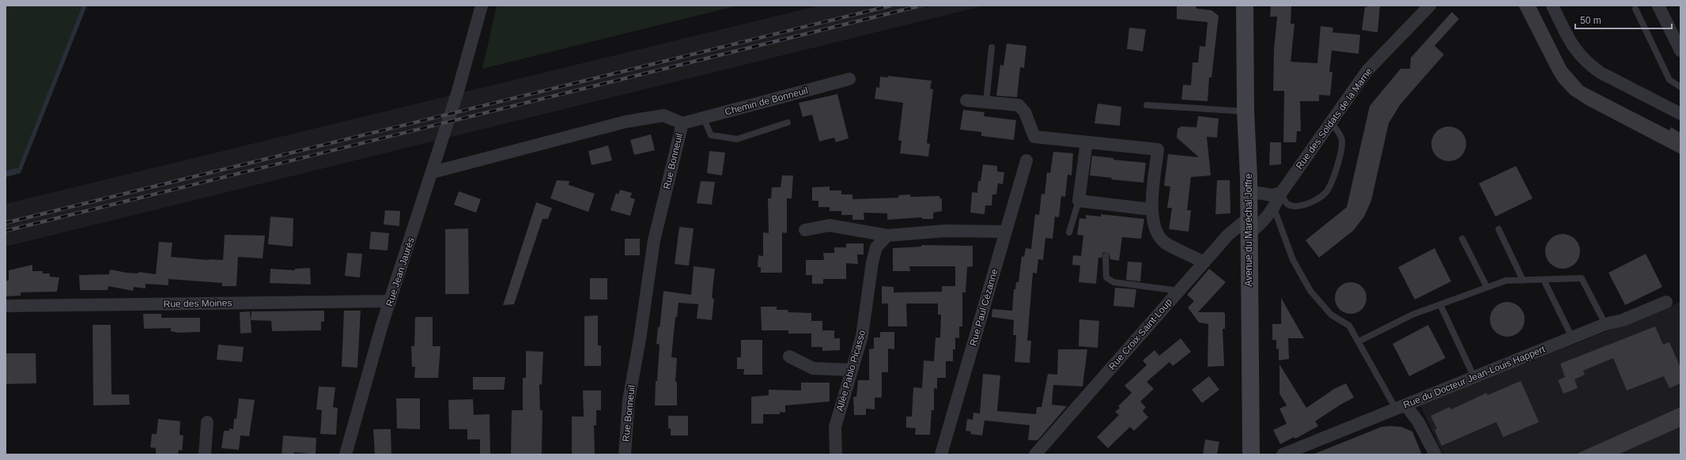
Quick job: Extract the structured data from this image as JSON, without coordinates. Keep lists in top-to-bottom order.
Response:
{
  "streets": {
    "main road": ["Avenue du Maréchal Joffre"],
    "street": [
      "Chemin de Bonneuil",
      "Rue des Soldats de la Marne",
      "Rue Bonneuil",
      "Rue Jean Jaurès",
      "Rue des Moines",
      "Rue Paul Cézanne",
      "Rue Croix Saint-Loup",
      "Allée Pablo Picasso",
      "Rue du Docteur Jean-Louis Happert"
    ]
  },
  "crossings": [
    ["Chemin de Bonneuil", "Rue Bonneuil"],
    ["Rue des Soldats de la Marne", "Avenue du Maréchal Joffre"],
    ["Rue des Soldats de la Marne", "Rue Croix Saint-Loup"],
    ["Rue Bonneuil", "Rue Jean Jaurès"],
    ["Avenue du Maréchal Joffre", "Rue Croix Saint-Loup"],
    ["Rue Jean Jaurès", "Rue des Moines"]
  ],
  "scale_bar": "50 m"
}
